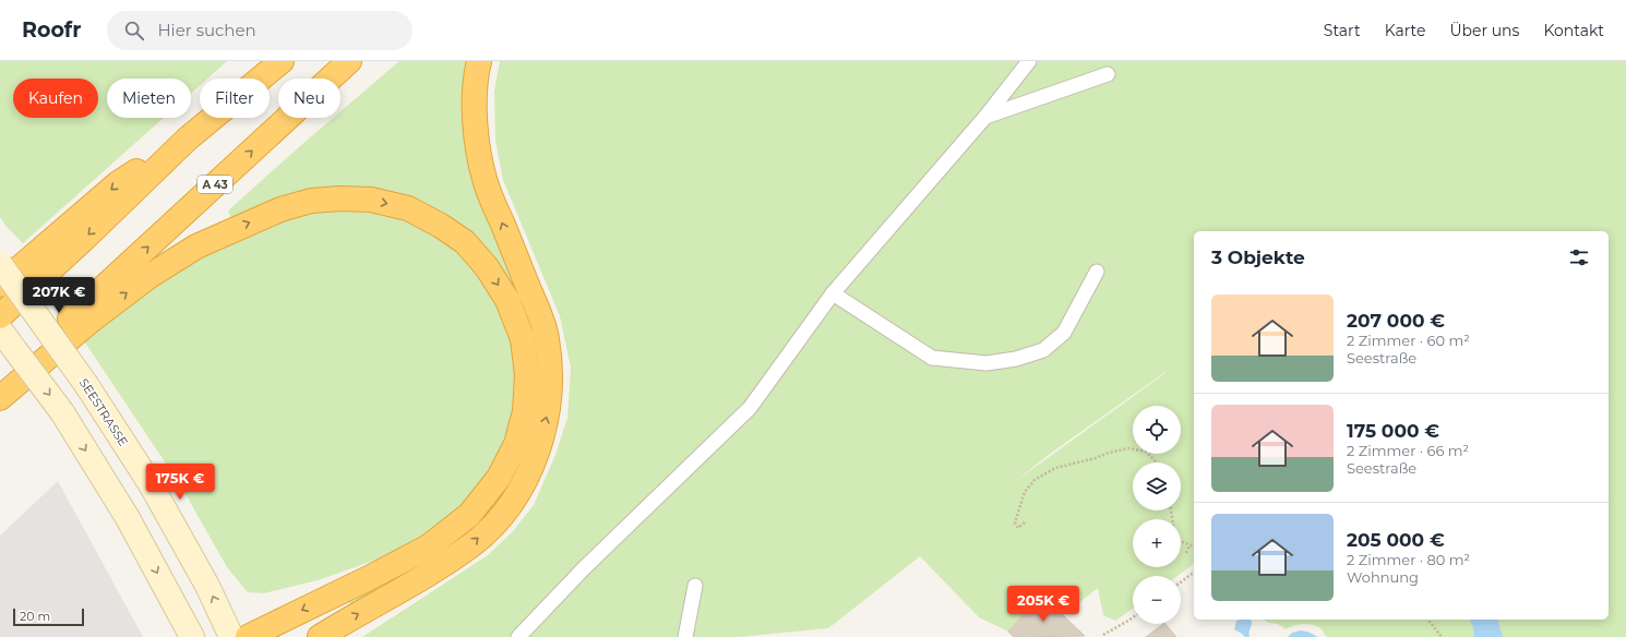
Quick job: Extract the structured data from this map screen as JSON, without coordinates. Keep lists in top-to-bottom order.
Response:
{
  "streets": {
    "highway": ["A 43"],
    "main road": ["SEESTRASSE"]
  },
  "scale_bar": "20 m",
  "page": {
    "header": "Roofr",
    "search": "Hier suchen",
    "nav": [
      "Start",
      "Karte",
      "Über uns",
      "Kontakt"
    ],
    "chip": [
      "Kaufen",
      "Mieten",
      "Filter",
      "Neu"
    ],
    "heading": "3 Objekte",
    "price": ["207K €", "175K €", "205K €"],
    "list": [
      {
        "name": "207 000 €",
        "note": "2 Zimmer · 60 m² · Seestraße"
      },
      {
        "name": "175 000 €",
        "note": "2 Zimmer · 66 m² · Seestraße"
      },
      {
        "name": "205 000 €",
        "note": "2 Zimmer · 80 m² · Wohnung"
      }
    ],
    "map_buttons": ["+", "−"],
    "scale": "20 m"
  }
}
